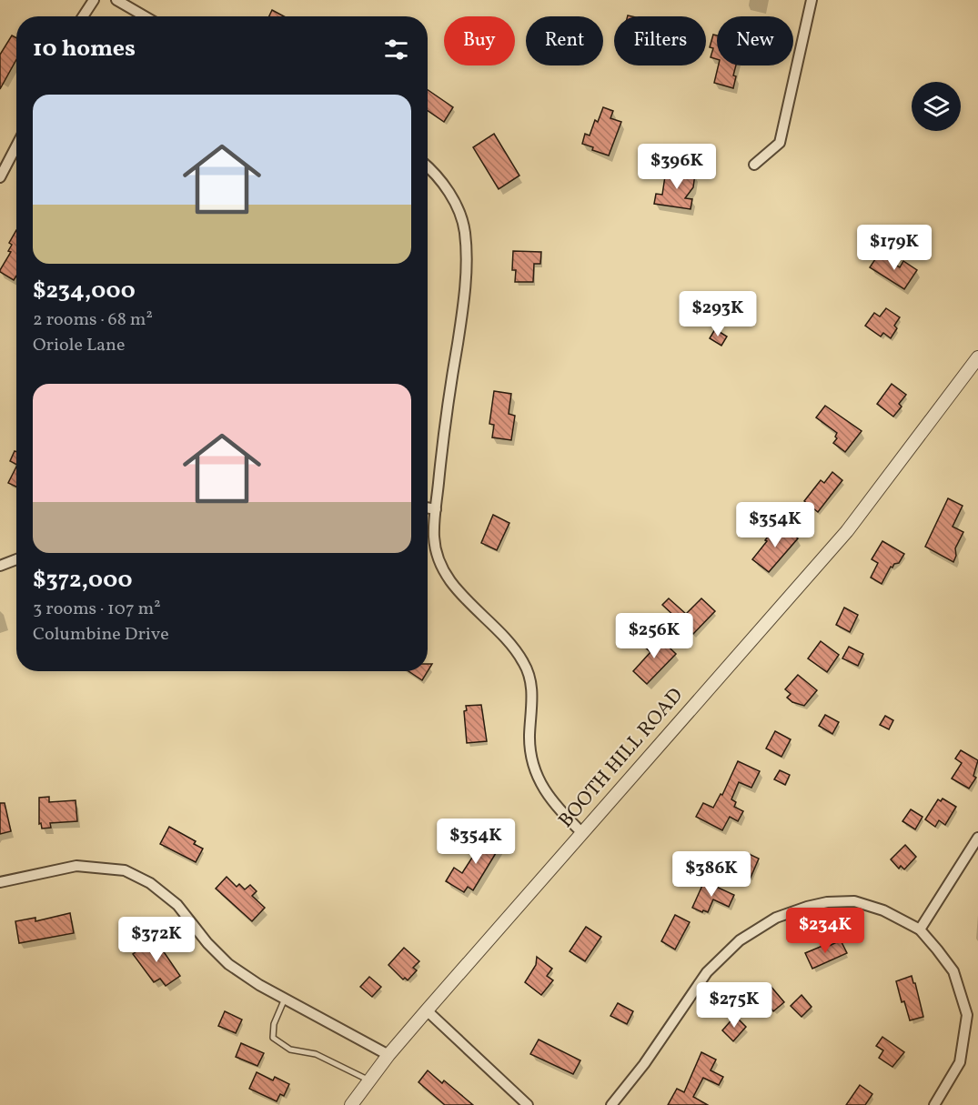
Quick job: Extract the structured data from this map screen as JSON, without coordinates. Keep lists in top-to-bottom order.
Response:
{
  "streets": {
    "street": ["BOOTH HILL ROAD"]
  },
  "page": {
    "chip": [
      "Buy",
      "Rent",
      "Filters",
      "New"
    ],
    "heading": "10 homes",
    "list": [
      {
        "name": "$234,000",
        "note": "2 rooms · 68 m² · Oriole Lane"
      },
      {
        "name": "$372,000",
        "note": "3 rooms · 107 m² · Columbine Drive"
      }
    ],
    "price": [
      "$396K",
      "$179K",
      "$293K",
      "$354K",
      "$256K",
      "$354K",
      "$386K",
      "$234K",
      "$372K",
      "$275K"
    ]
  }
}
